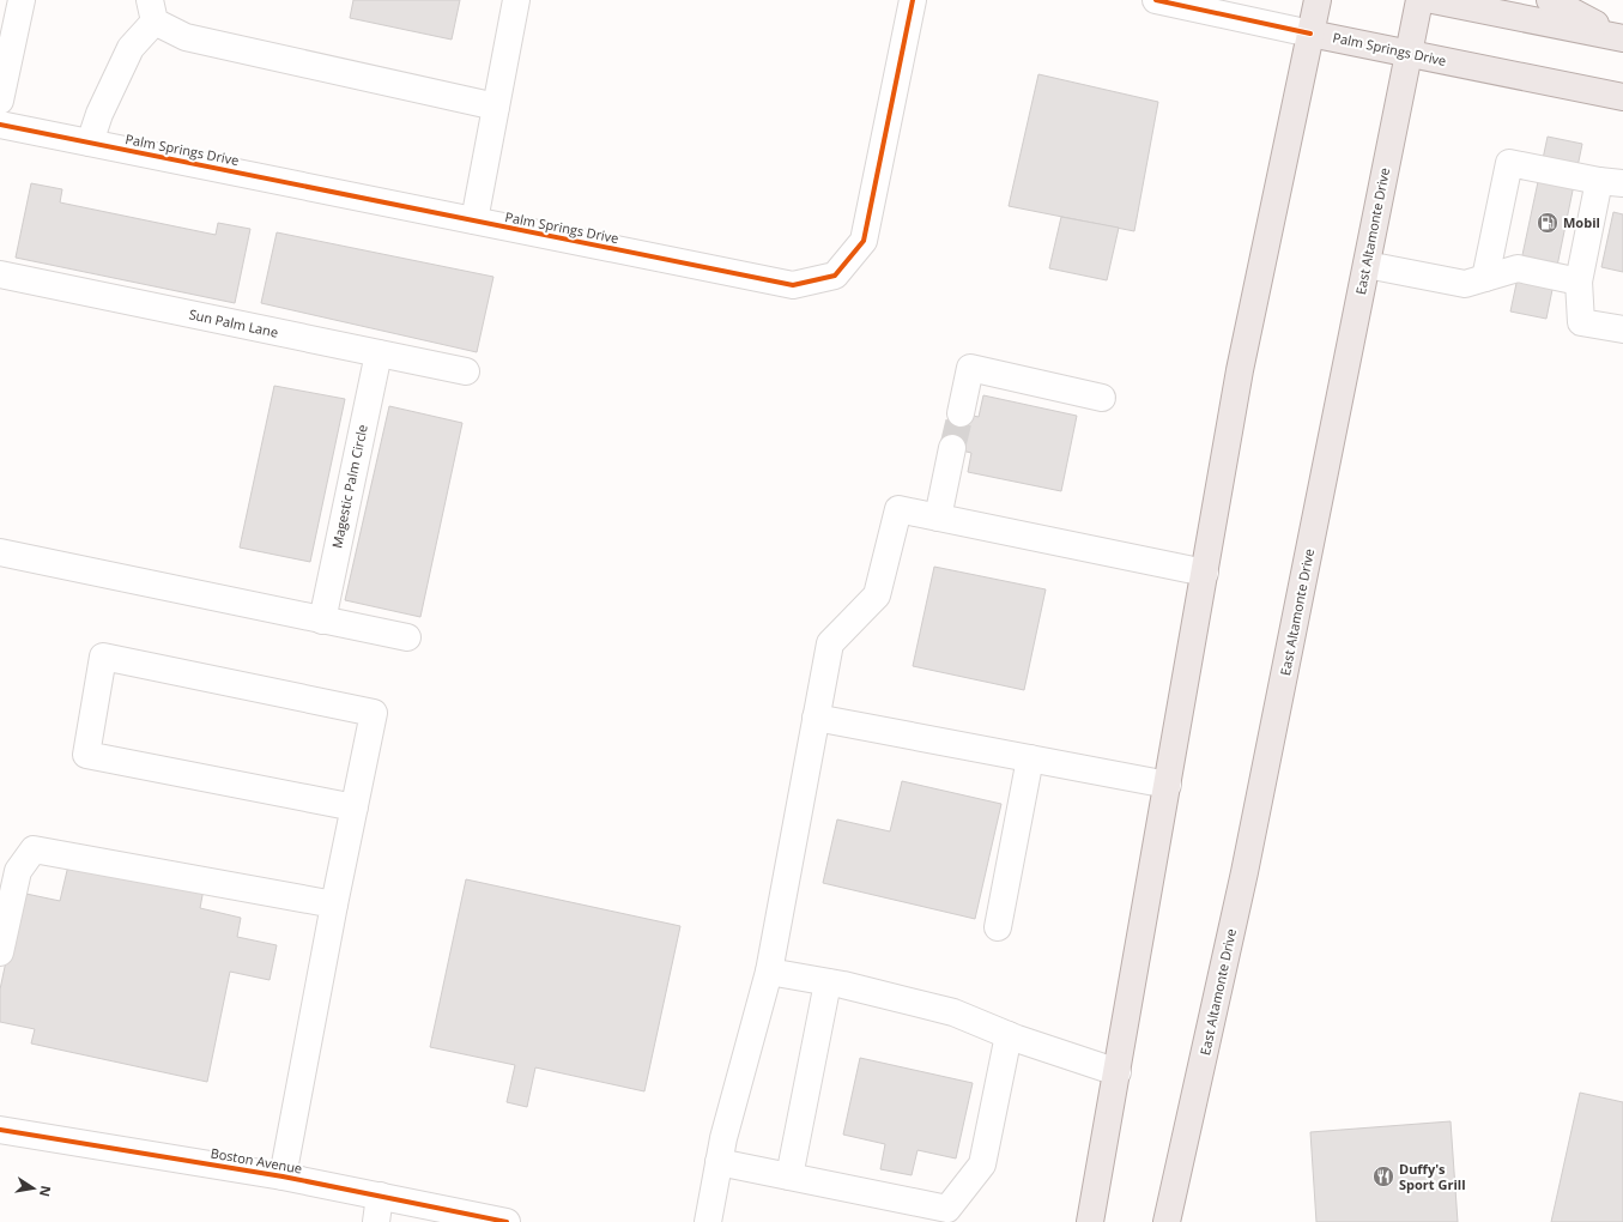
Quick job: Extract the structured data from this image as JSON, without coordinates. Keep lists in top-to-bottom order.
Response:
{
  "streets": {
    "main road": ["Palm Springs Drive", "East Altamonte Drive"],
    "street": ["Sun Palm Lane", "Magestic Palm Circle", "Boston Avenue"]
  },
  "crossings": [
    ["Palm Springs Drive", "East Altamonte Drive"],
    ["Sun Palm Lane", "Magestic Palm Circle"]
  ],
  "places": {
    "fuel station": ["Mobil"],
    "restaurant": ["Duffy's Sport Grill"]
  },
  "north": "right"
}
